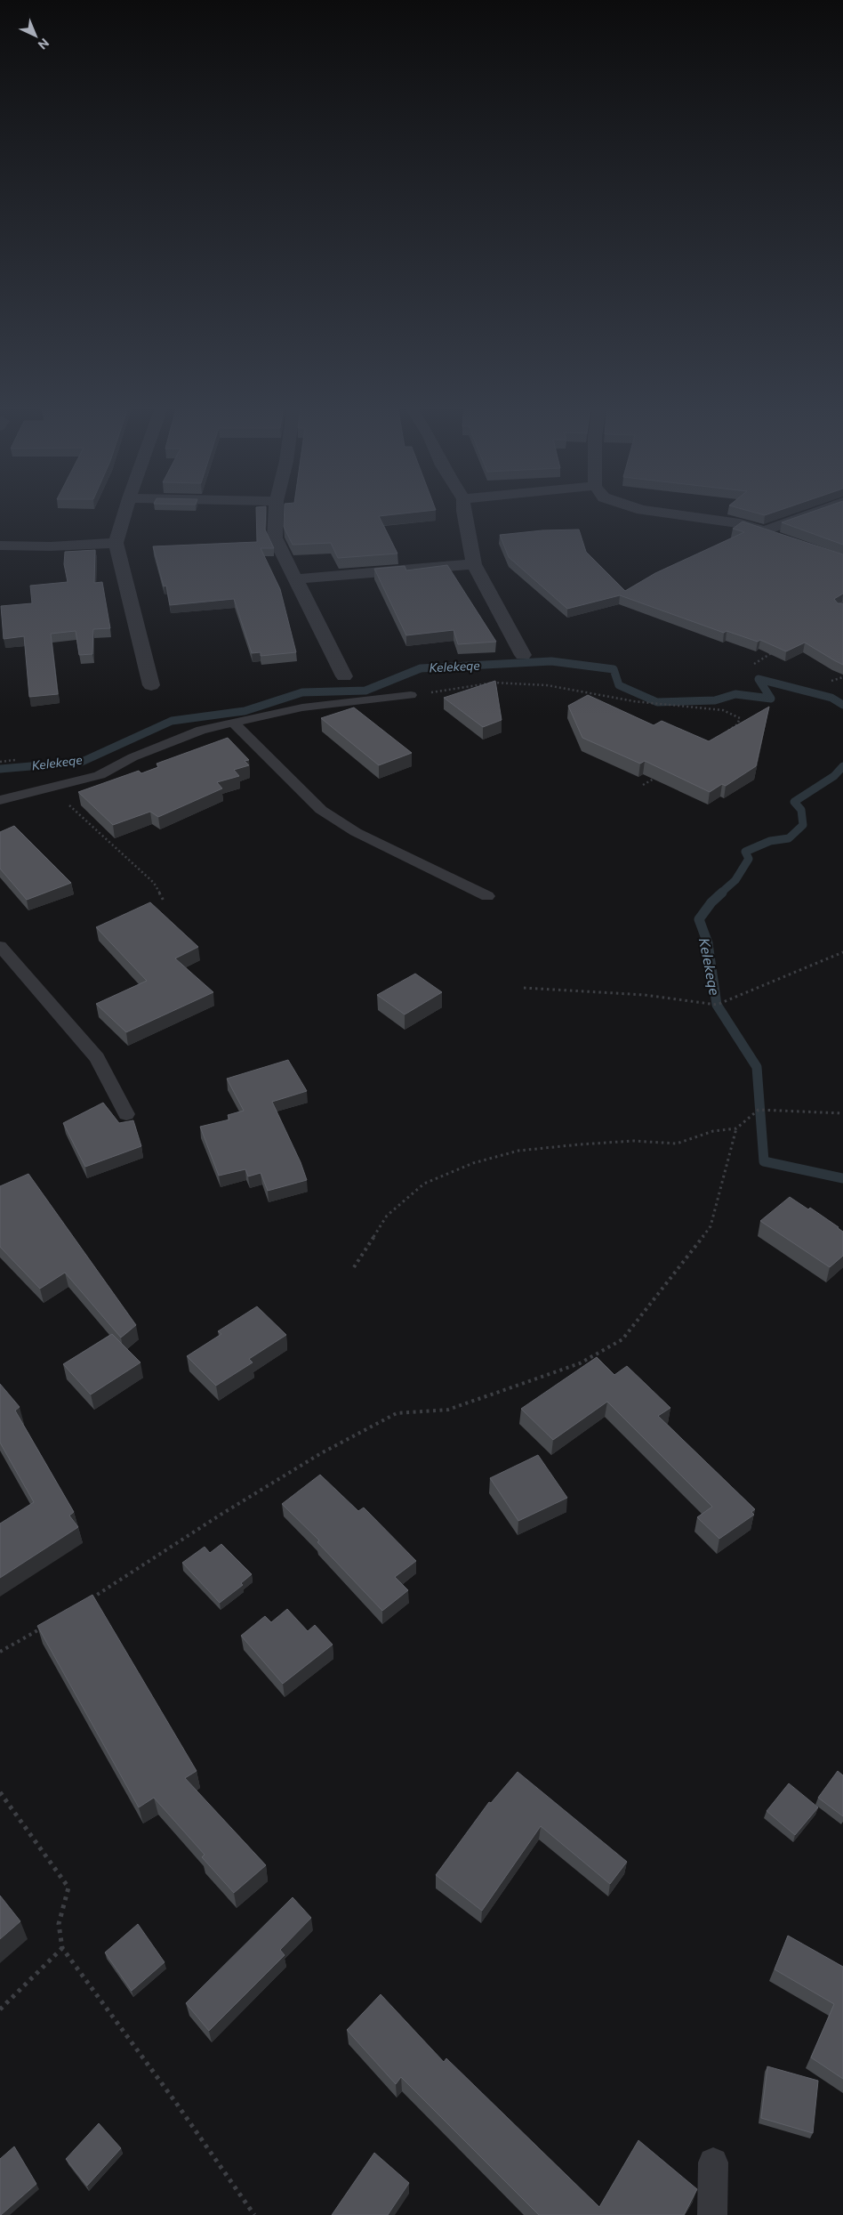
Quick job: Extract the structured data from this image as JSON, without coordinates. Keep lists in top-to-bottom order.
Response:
{
  "water": ["Kelekeqe"],
  "north": "bottom right"
}
